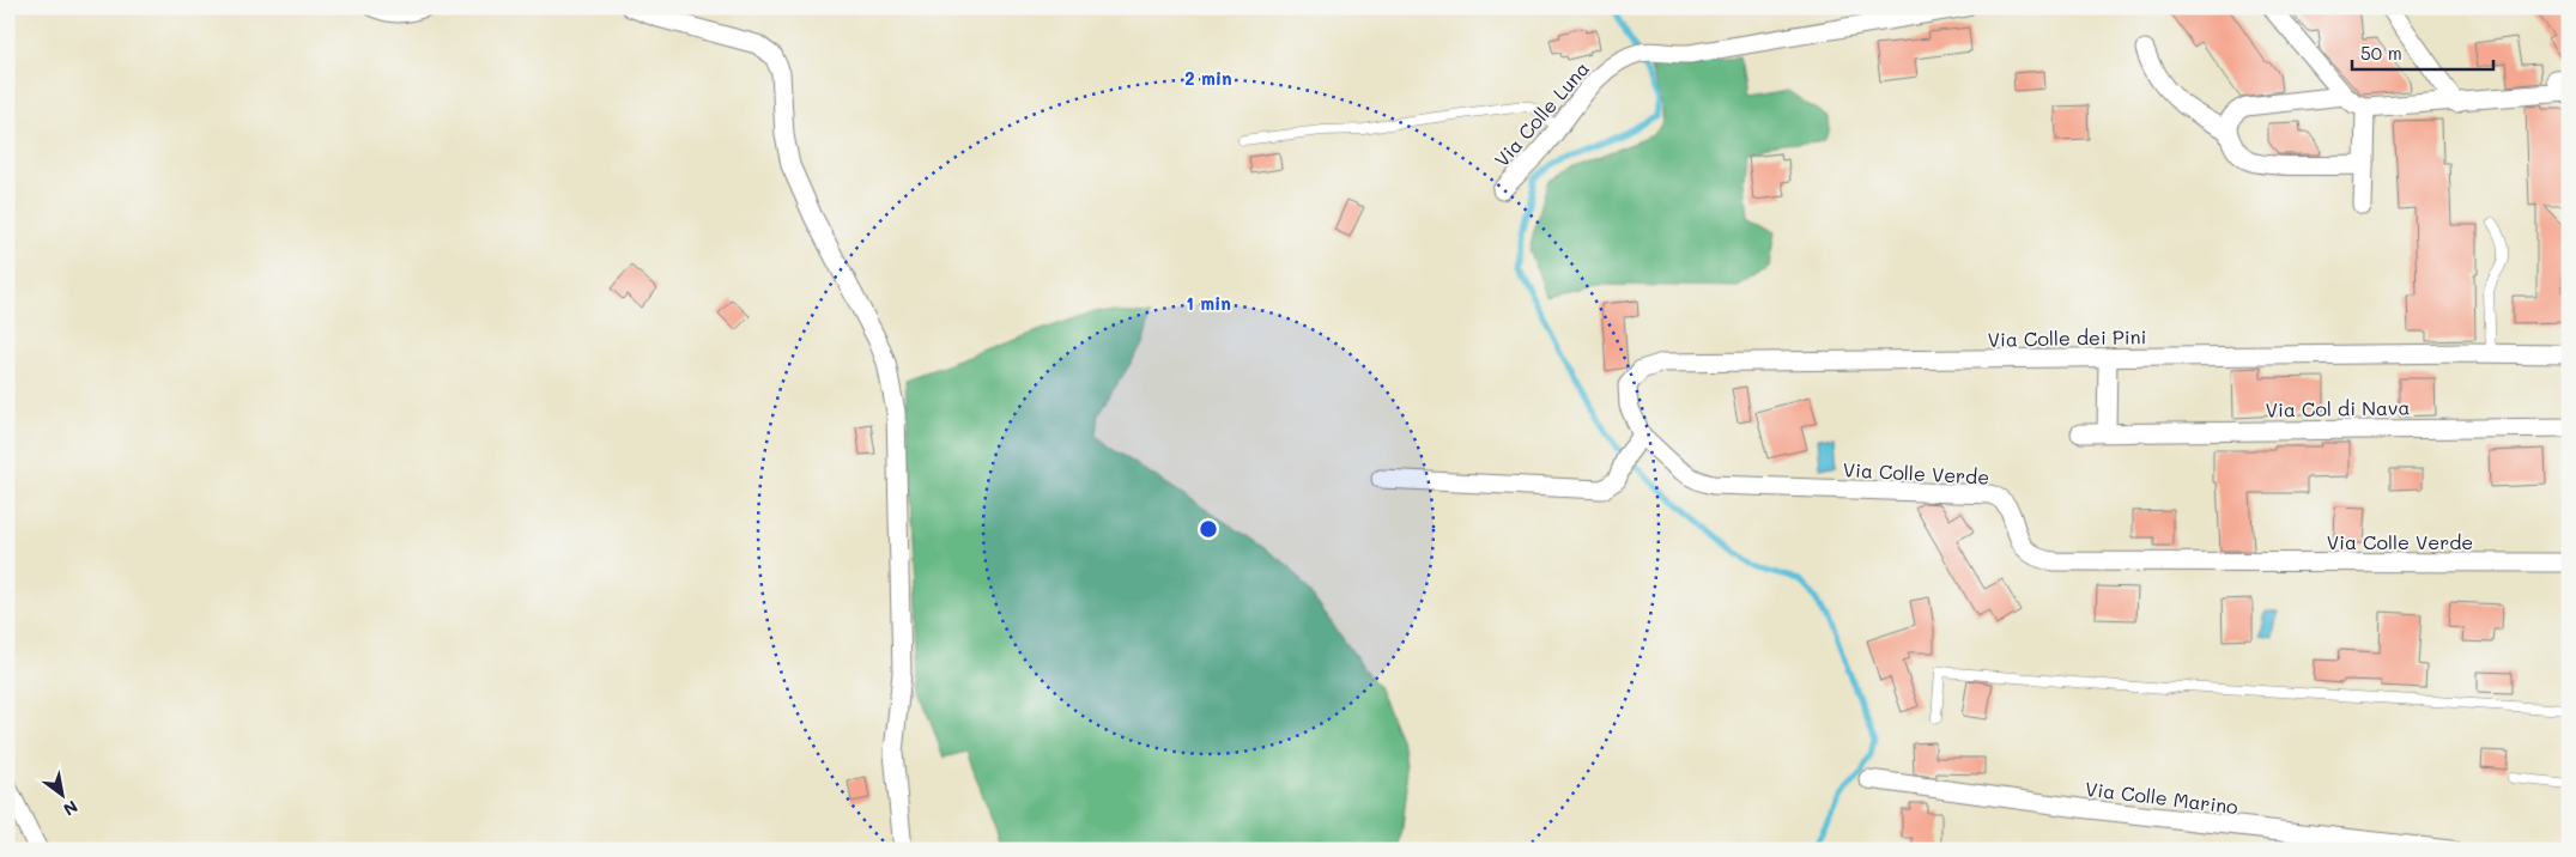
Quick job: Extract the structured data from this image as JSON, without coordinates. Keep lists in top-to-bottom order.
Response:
{
  "streets": {
    "street": [
      "Via Colle Luna",
      "Via Colle dei Pini",
      "Via Col di Nava",
      "Via Colle Verde",
      "Via Colle Marino"
    ]
  },
  "crossings": [
    ["Via Colle dei Pini", "Via Colle Verde"]
  ],
  "scale_bar": "50 m",
  "north": "bottom right",
  "rings": ["2 min", "1 min"]
}
